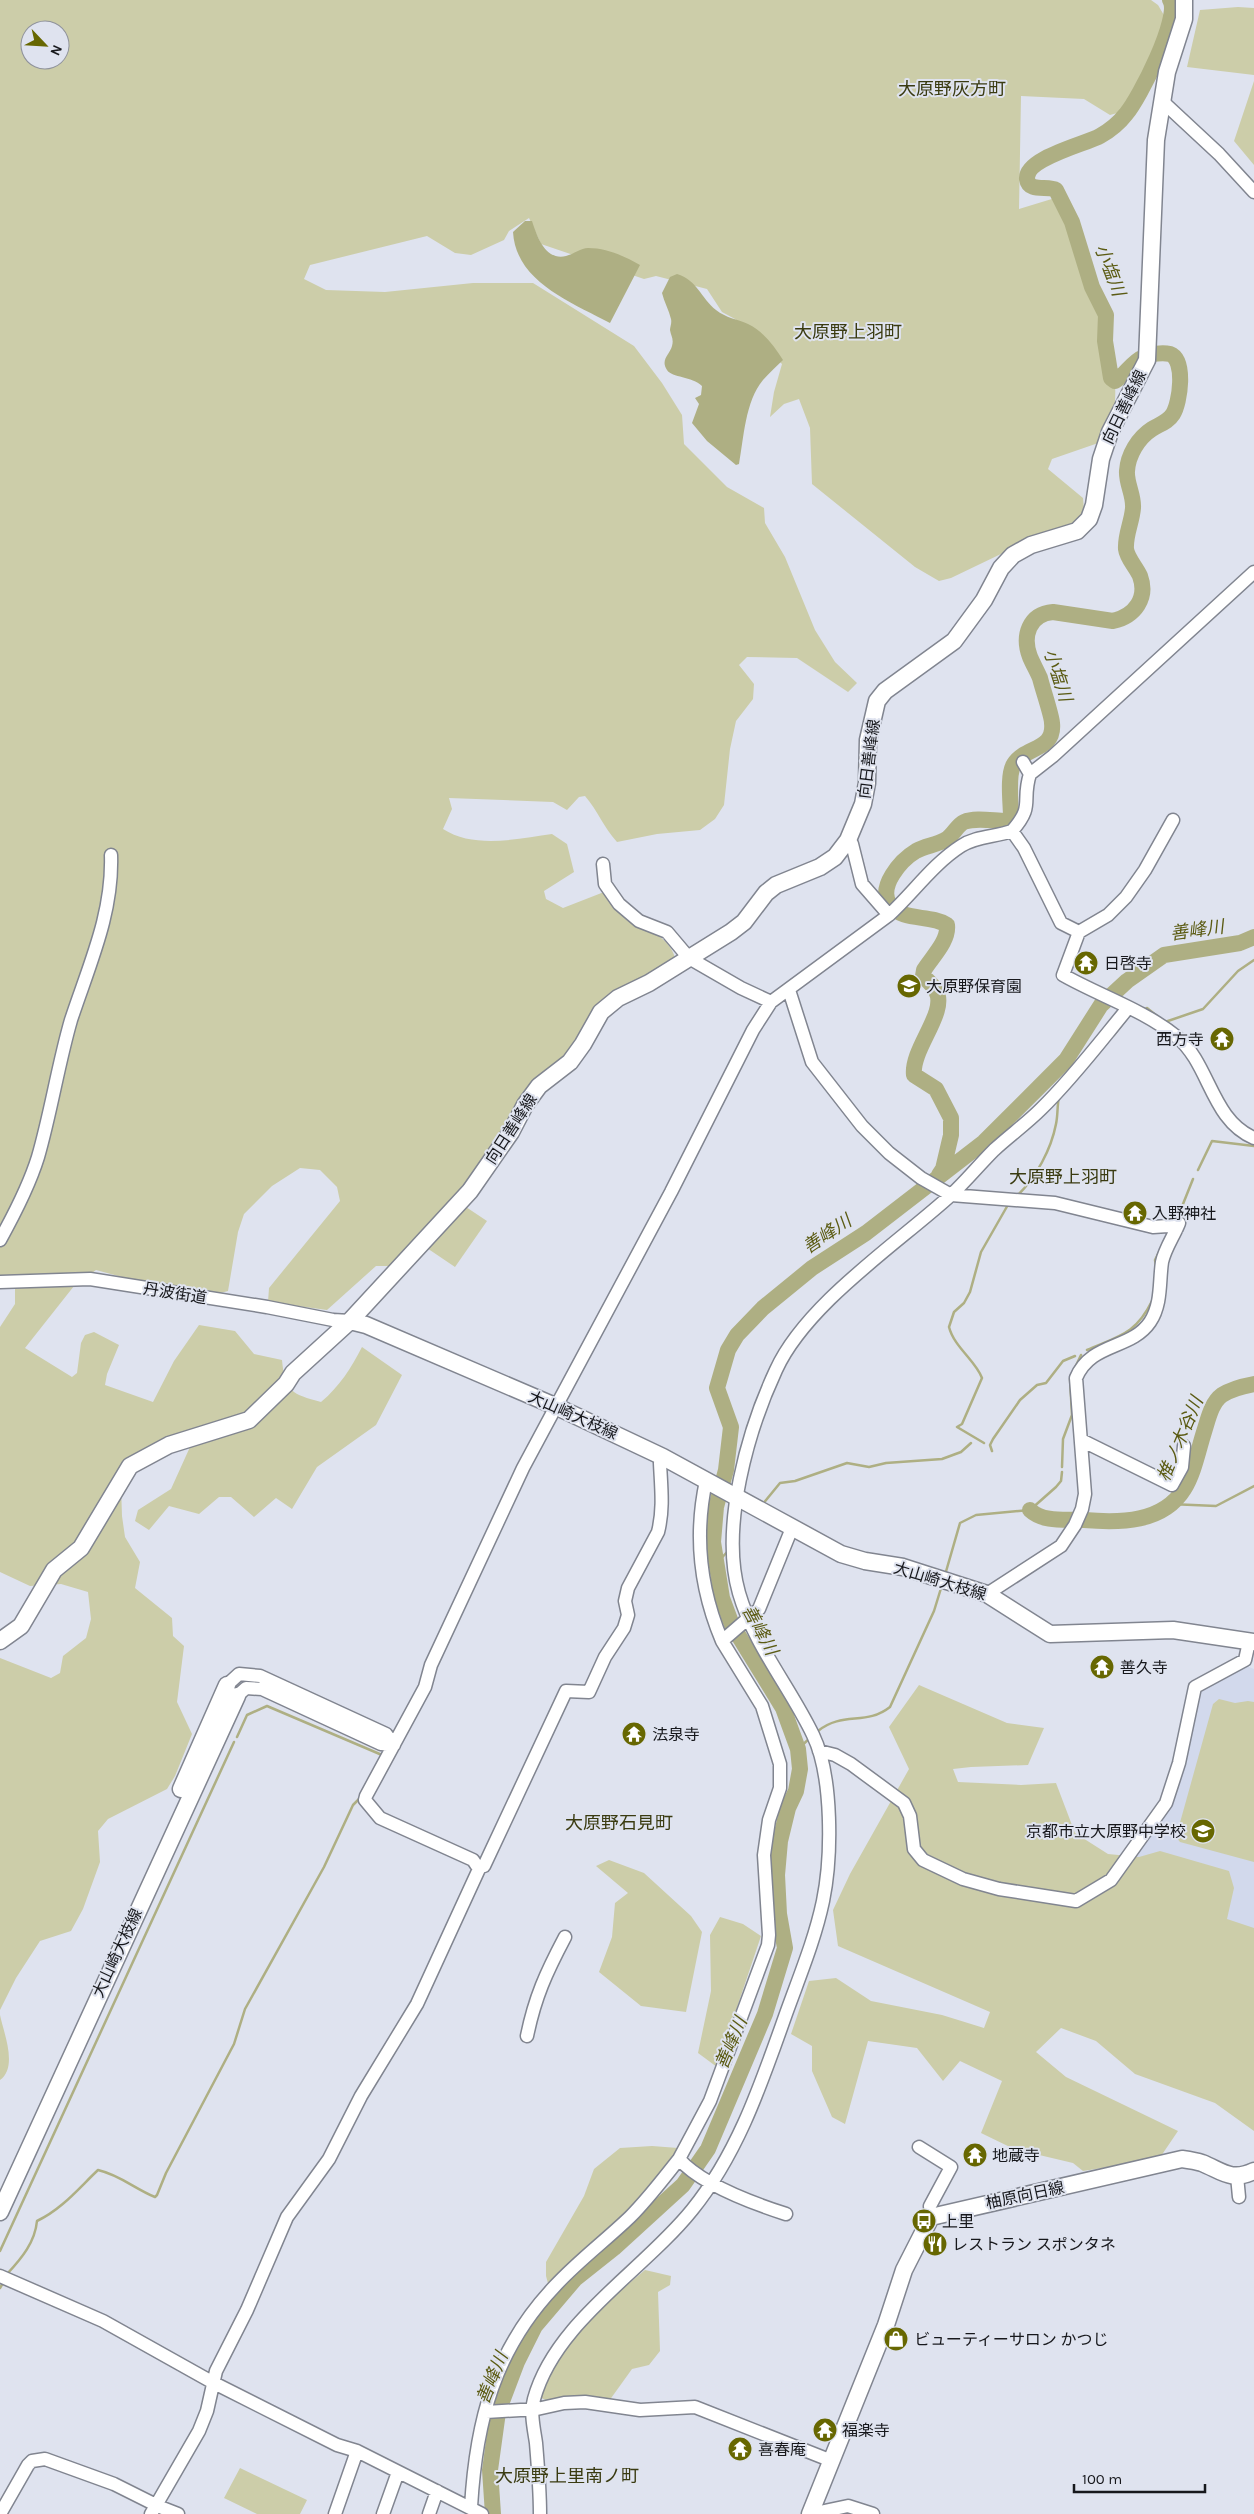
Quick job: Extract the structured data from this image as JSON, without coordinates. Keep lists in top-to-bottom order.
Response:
{
  "streets": {
    "main road": ["向日善峰線", "大山崎大枝線", "柚原向日線"],
    "street": ["丹波街道"]
  },
  "crossings": [
    ["向日善峰線", "丹波街道"],
    ["向日善峰線", "大山崎大枝線"],
    ["丹波街道", "大山崎大枝線"]
  ],
  "districts": [
    "大原野灰方町",
    "大原野上羽町",
    "大原野上羽町",
    "大原野石見町",
    "大原野上里南ノ町"
  ],
  "water": ["小塩川", "善峰川", "椎ノ木谷川"],
  "places": {
    "temple": [
      "日啓寺",
      "西方寺",
      "入野神社",
      "善久寺",
      "法泉寺",
      "地蔵寺",
      "福楽寺",
      "喜春庵"
    ],
    "school or university": ["大原野保育園", "京都市立大原野中学校"],
    "bus stop": ["上里"],
    "restaurant": ["レストラン スポンタネ"],
    "shop": ["ビューティーサロン かつじ"]
  },
  "scale_bar": "100 m",
  "north": "bottom right"
}
